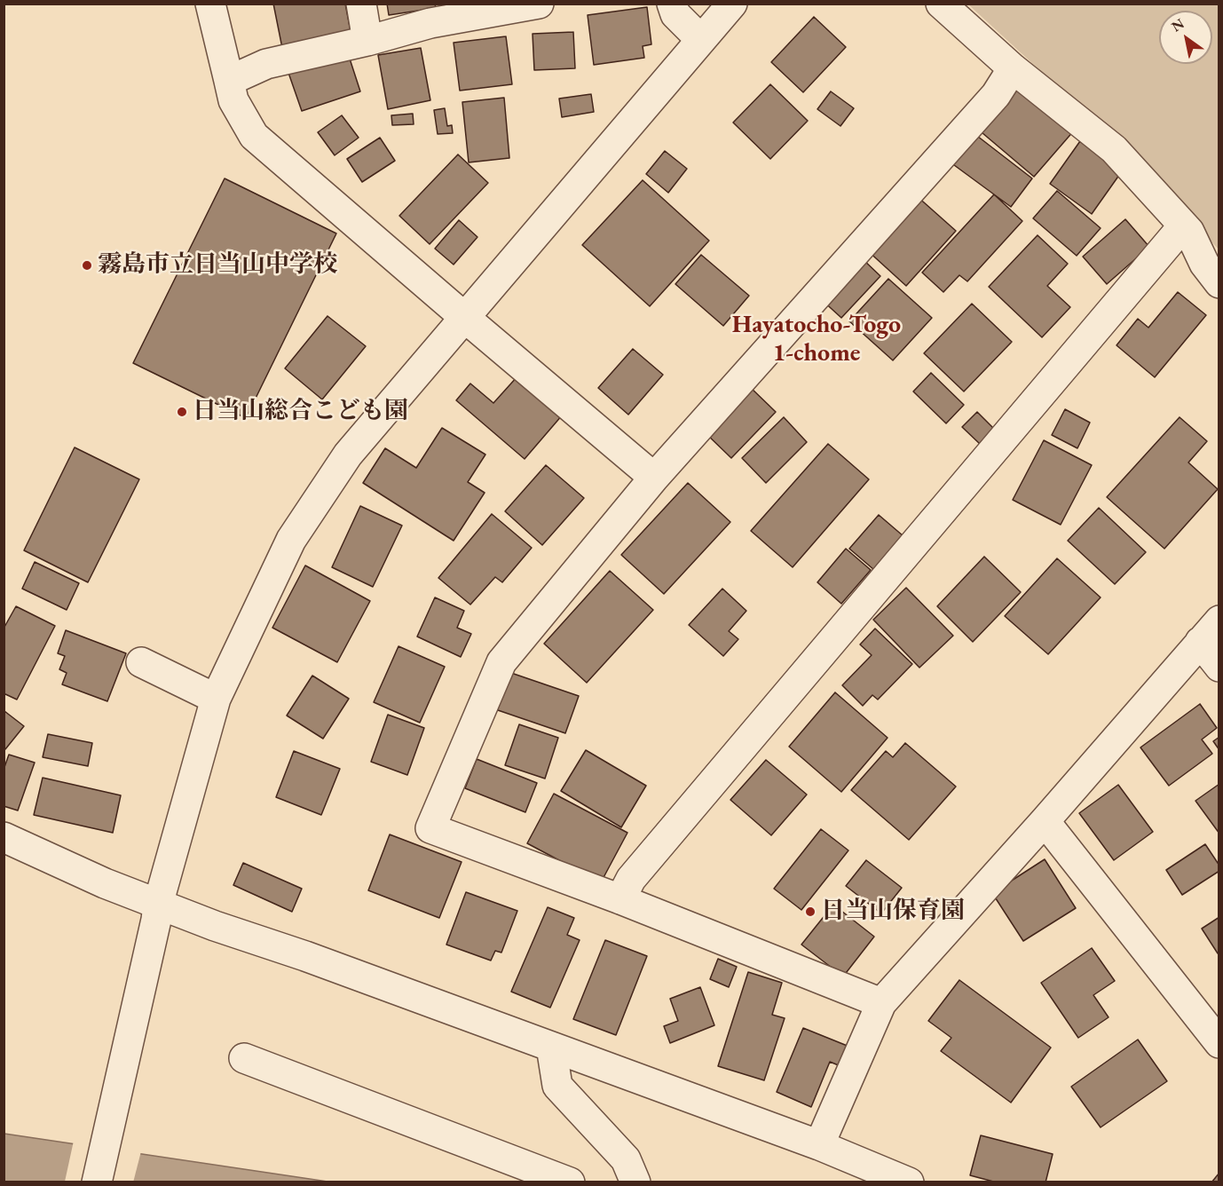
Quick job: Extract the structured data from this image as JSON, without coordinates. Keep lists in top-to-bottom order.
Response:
{
  "districts": ["Hayatocho-Togo 1-chome"],
  "places": ["霧島市立日当山中学校", "日当山総合こども園", "日当山保育園"],
  "north": "top left"
}
